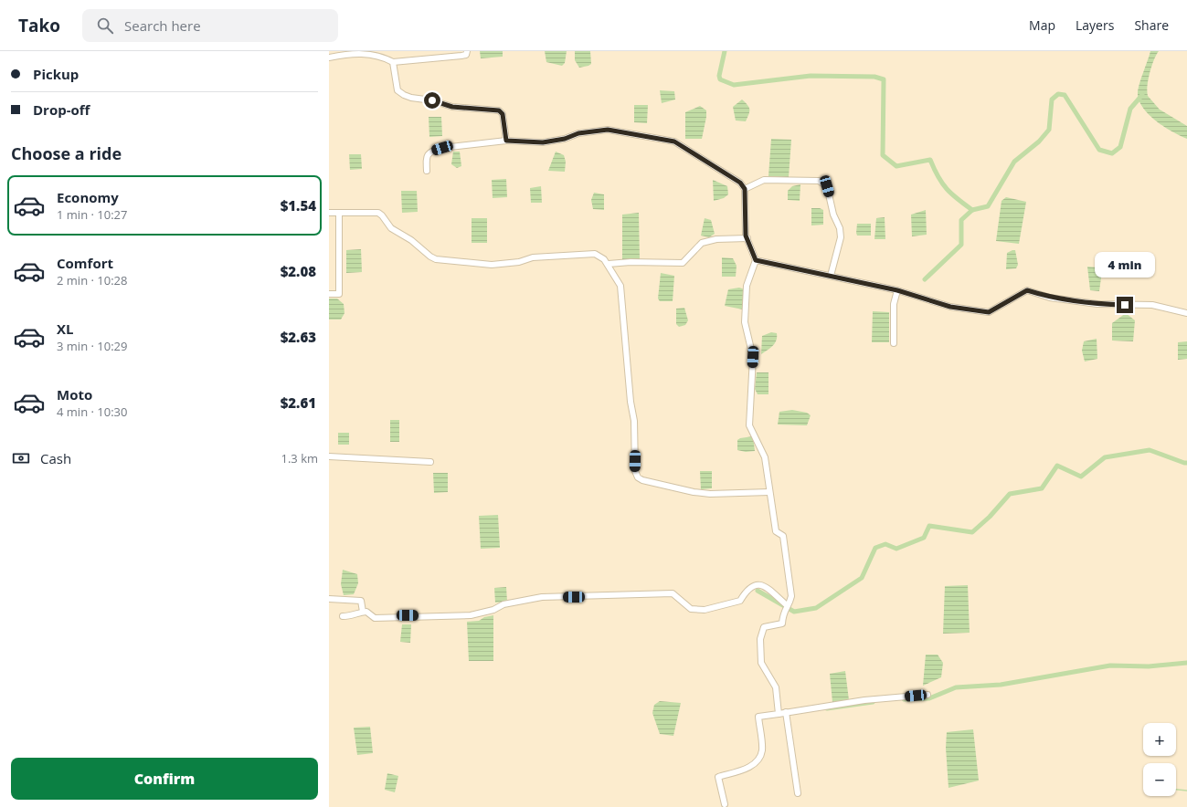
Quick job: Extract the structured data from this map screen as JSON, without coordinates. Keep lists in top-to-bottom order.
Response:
{
  "page": {
    "header": "Tako",
    "search": "Search here",
    "nav": ["Map", "Layers", "Share"],
    "banner": ["Pickup", "Drop-off"],
    "heading": "Choose a ride",
    "list": [
      {
        "name": "Economy",
        "note": "1 min · 10:27",
        "value": "$1.54"
      },
      {
        "name": "Comfort",
        "note": "2 min · 10:28",
        "value": "$2.08"
      },
      {
        "name": "XL",
        "note": "3 min · 10:29",
        "value": "$2.63"
      },
      {
        "name": "Moto",
        "note": "4 min · 10:30",
        "value": "$2.61"
      }
    ],
    "bubble": "4 min",
    "pay": ["Cash", "1.3 km"],
    "map_buttons": ["+", "−"],
    "buttons": "Confirm"
  }
}
